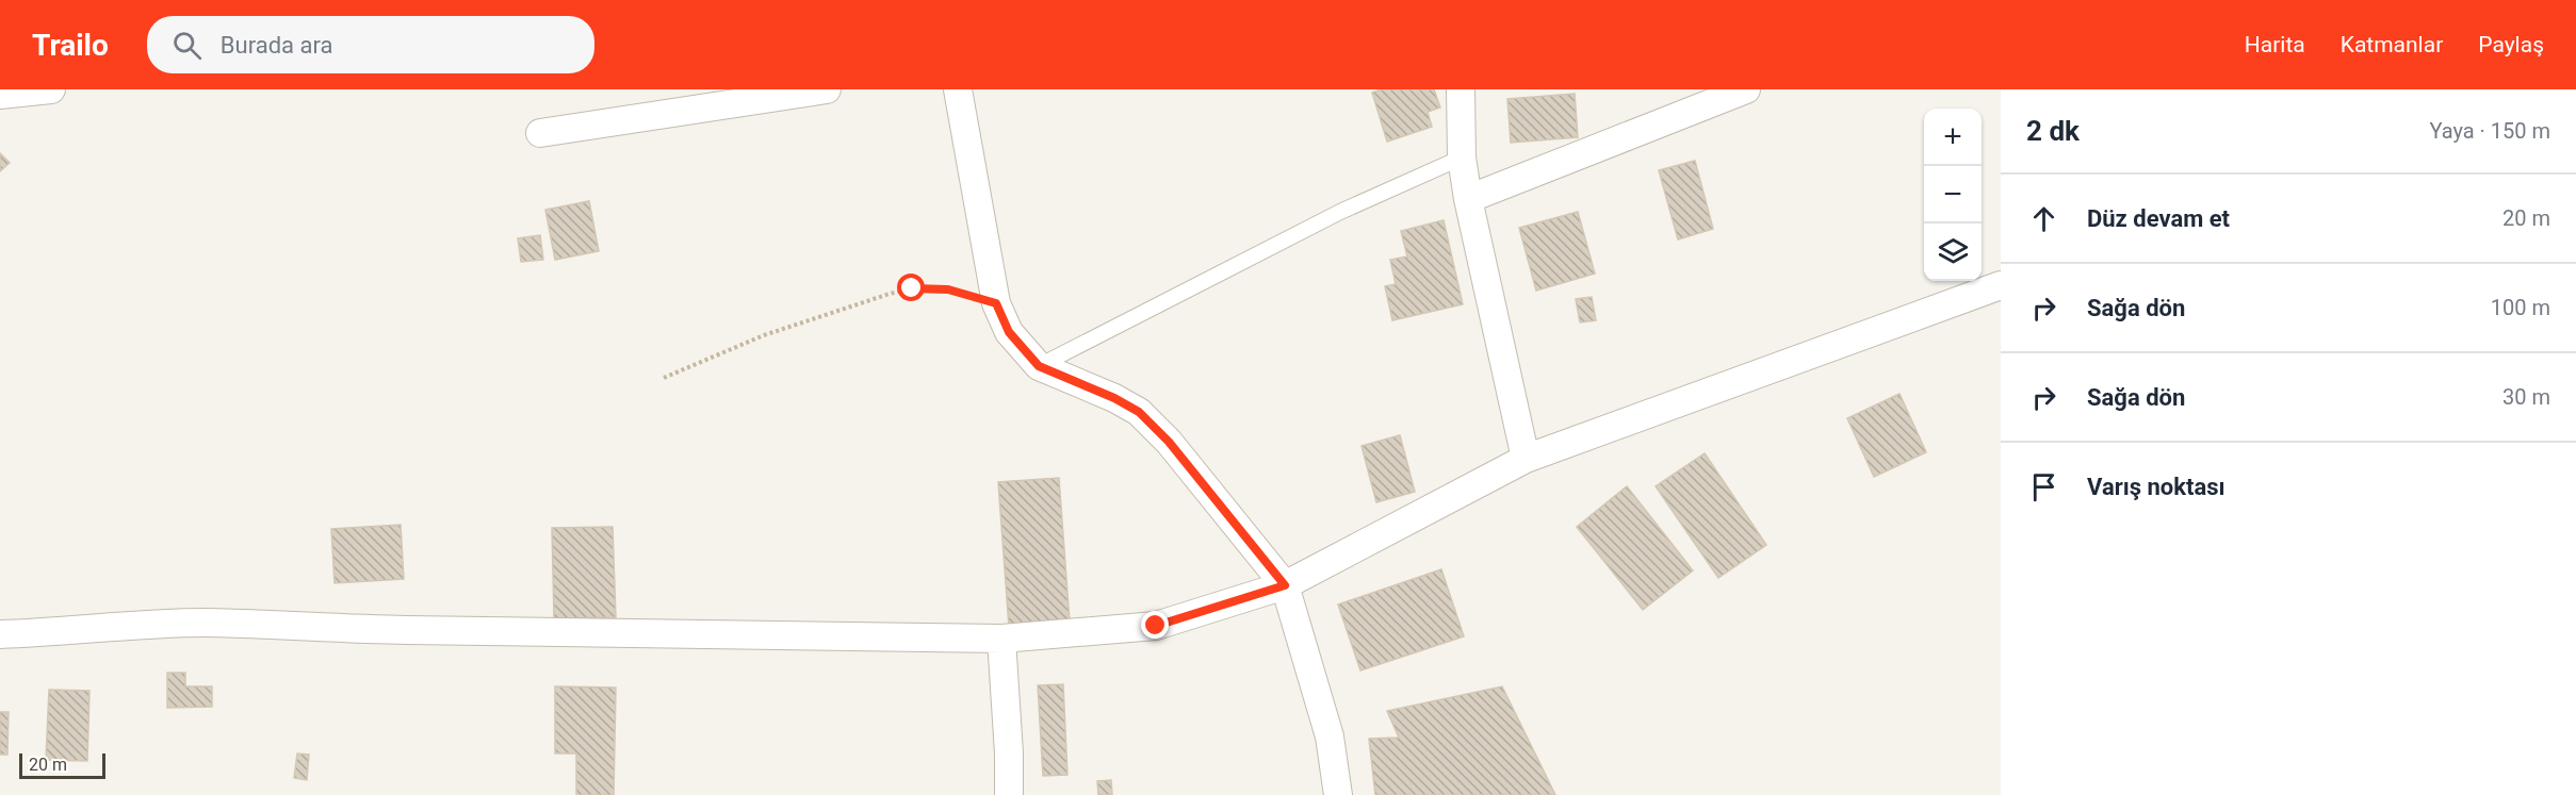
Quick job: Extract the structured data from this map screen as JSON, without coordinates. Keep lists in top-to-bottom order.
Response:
{
  "scale_bar": "20 m",
  "page": {
    "header": "Trailo",
    "search": "Burada ara",
    "nav": ["Harita", "Katmanlar", "Paylaş"],
    "heading": ["2 dk", "Yaya · 150 m"],
    "map_buttons": ["+", "−"],
    "list": [
      ["Düz devam et", "20 m"],
      ["Sağa dön", "100 m"],
      ["Sağa dön", "30 m"],
      "Varış noktası"
    ],
    "scale": "20 m"
  }
}
